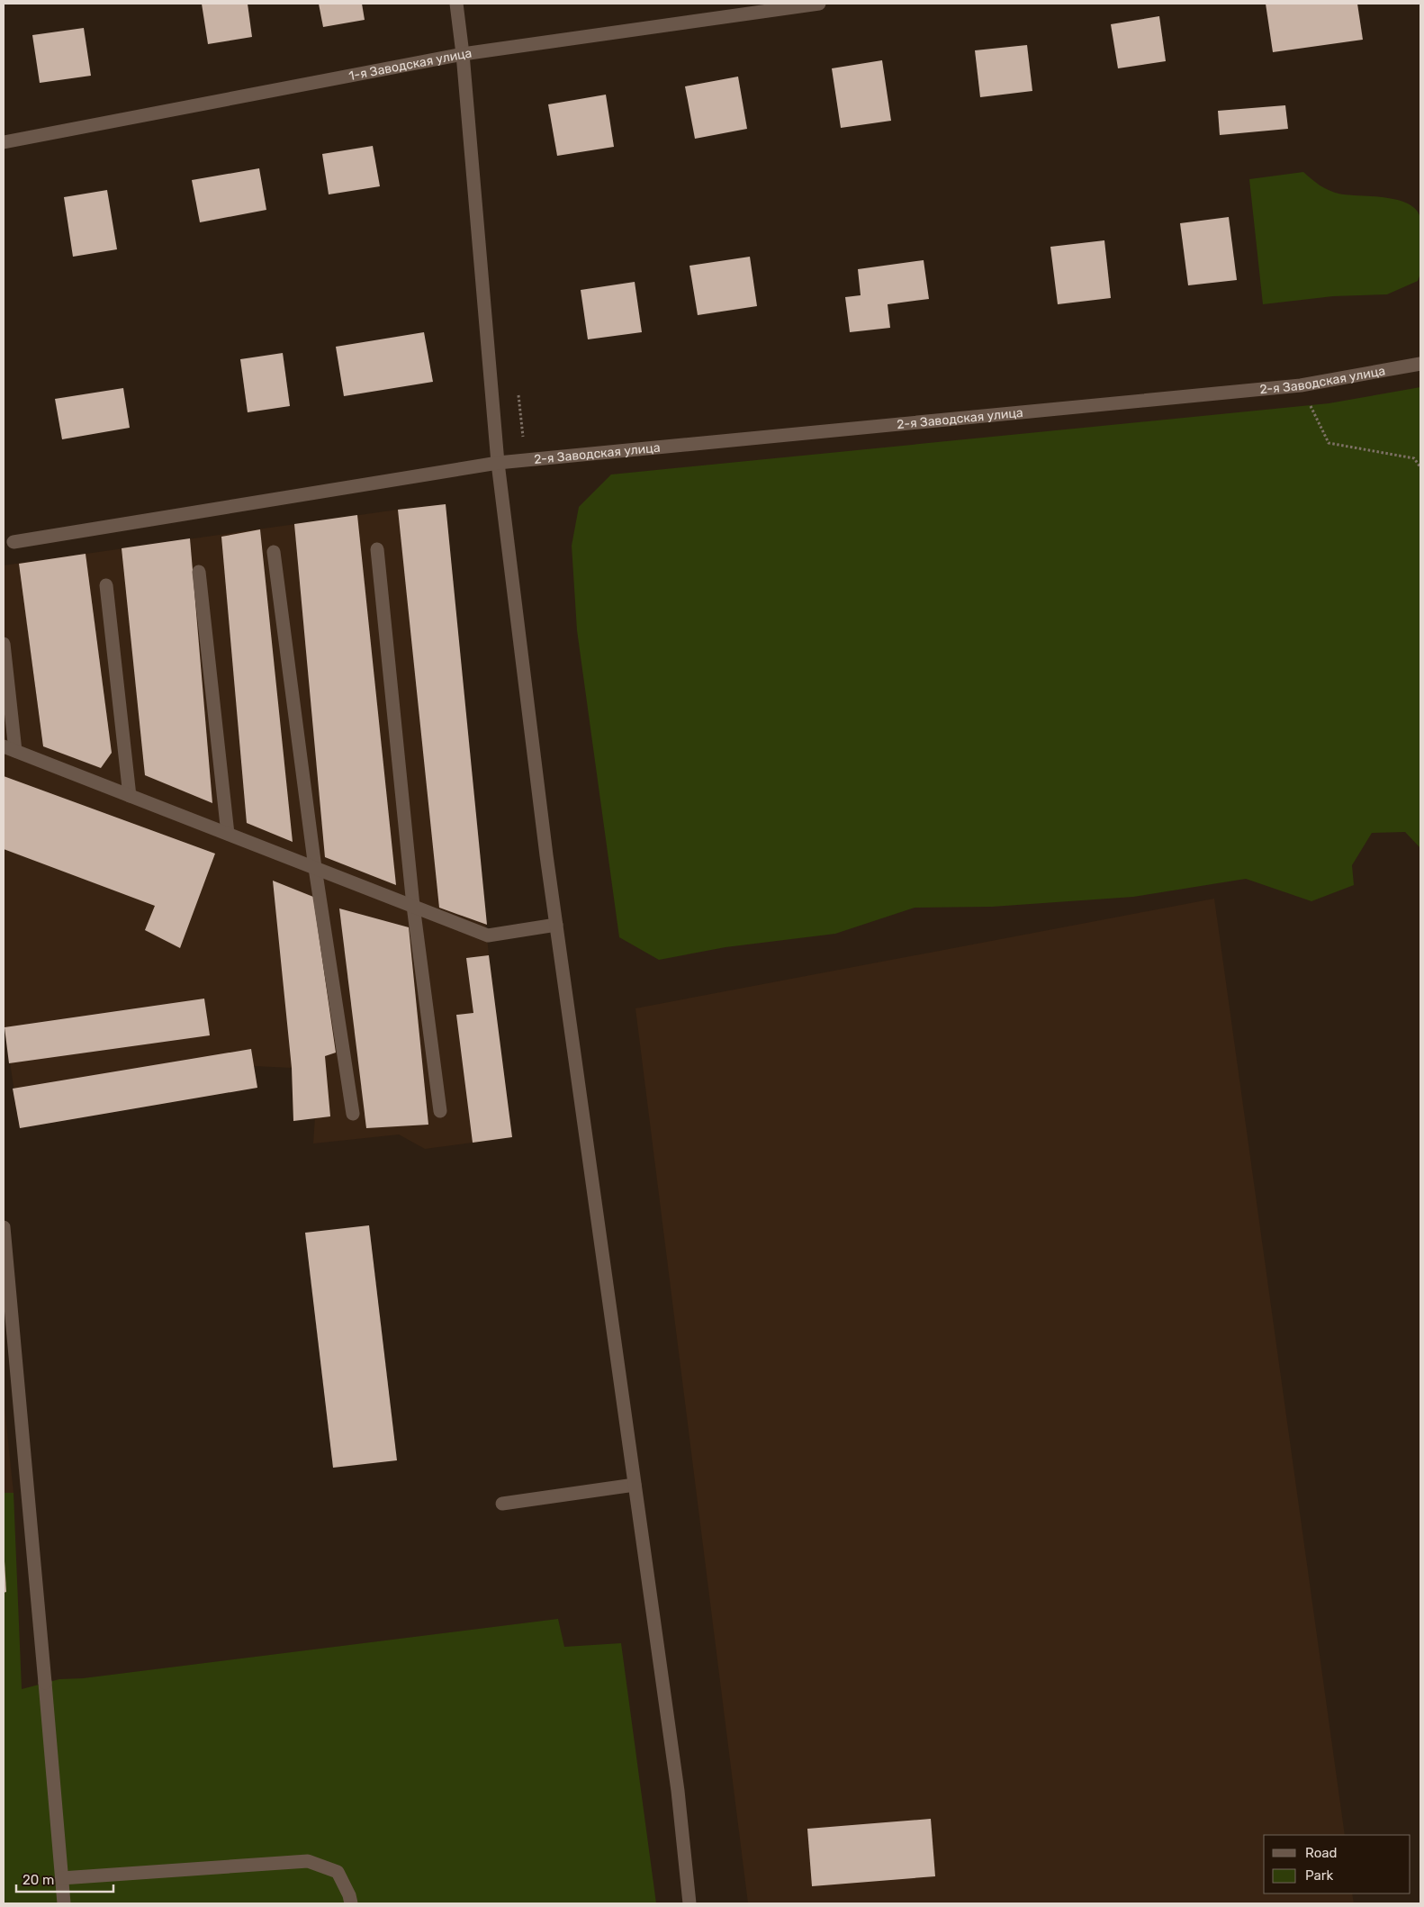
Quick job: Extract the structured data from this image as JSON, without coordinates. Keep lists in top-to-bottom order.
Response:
{
  "streets": {
    "street": ["1-я Заводская улица", "2-я Заводская улица"]
  },
  "legend": ["Road", "Park"],
  "scale_bar": "20 m"
}
